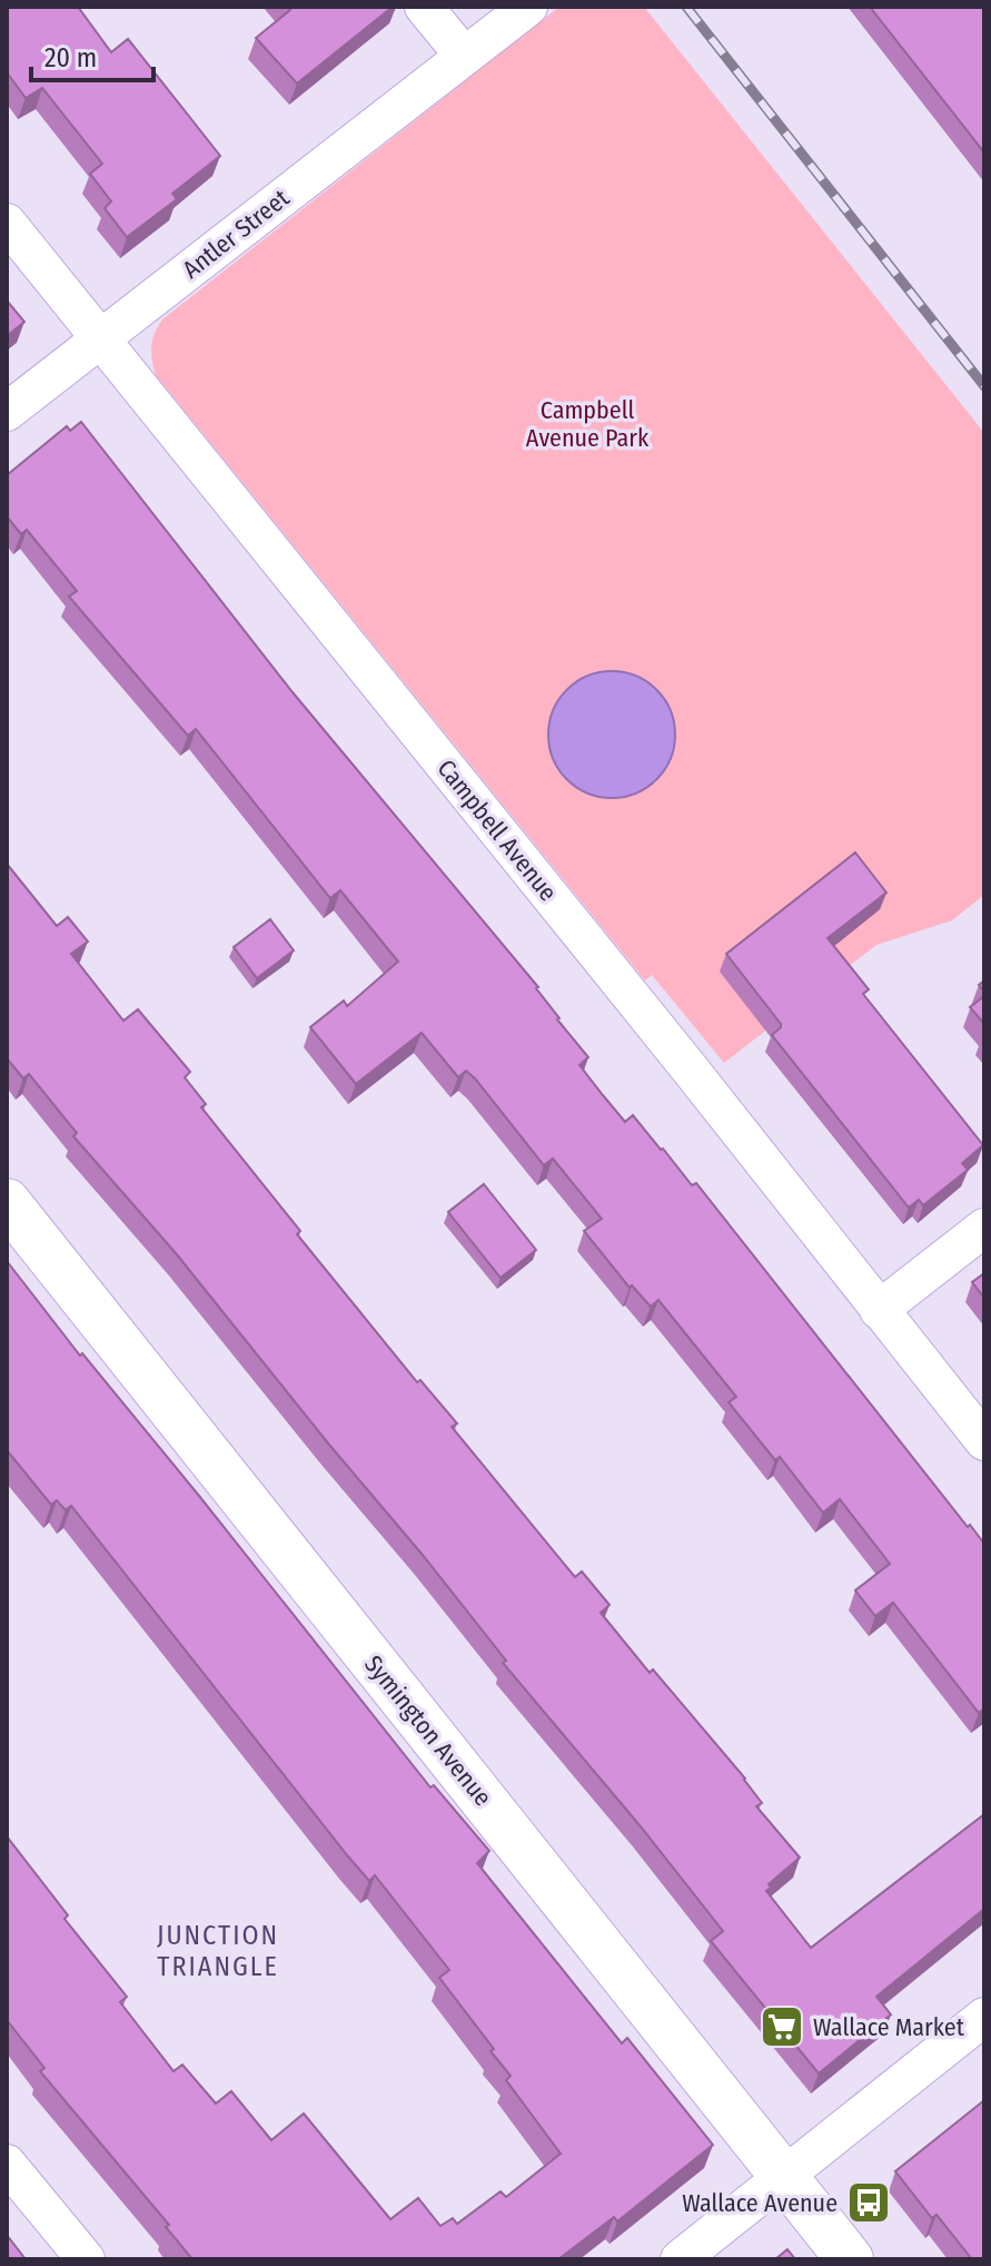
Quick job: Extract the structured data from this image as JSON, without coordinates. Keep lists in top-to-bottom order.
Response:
{
  "streets": {
    "street": ["Antler Street", "Campbell Avenue", "Symington Avenue"]
  },
  "crossings": [
    ["Antler Street", "Campbell Avenue"]
  ],
  "districts": ["JUNCTION TRIANGLE"],
  "parks": ["Campbell Avenue Park"],
  "places": {
    "supermarket": ["Wallace Market"],
    "bus stop": ["Wallace Avenue"]
  },
  "scale_bar": "20 m"
}
